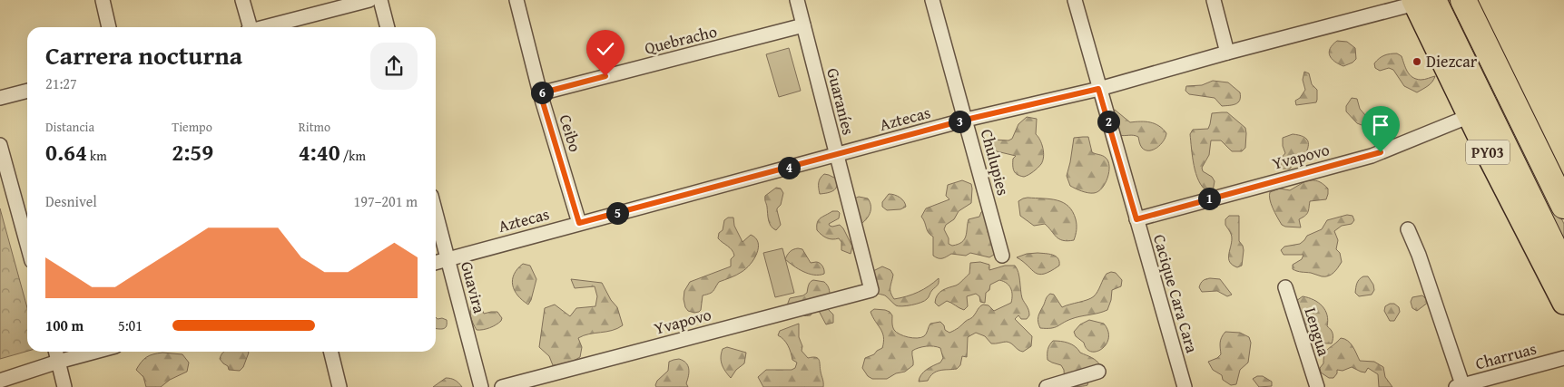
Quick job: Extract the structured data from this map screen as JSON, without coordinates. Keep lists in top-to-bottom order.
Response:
{
  "streets": {
    "highway": ["PY03"],
    "street": [
      "Quebracho",
      "Guaraníes",
      "Aztecas",
      "Ceibo",
      "Yvapovo",
      "Chulupies",
      "Guavira",
      "Cacique Cara Cara",
      "Lengua",
      "Charruas"
    ]
  },
  "crossings": [
    ["Quebracho", "Guaraníes"],
    ["Quebracho", "Ceibo"],
    ["Guaraníes", "Aztecas"],
    ["Guaraníes", "Yvapovo"],
    ["Aztecas", "Ceibo"],
    ["Aztecas", "PY03"],
    ["Aztecas", "Chulupies"],
    ["Aztecas", "Guavira"],
    ["Aztecas", "Cacique Cara Cara"],
    ["PY03", "Yvapovo"],
    ["Yvapovo", "Cacique Cara Cara"]
  ],
  "places": ["Diezcar"],
  "page": {
    "heading": ["Carrera nocturna", "21:27"],
    "pins": [
      "6",
      "2",
      "3",
      "4",
      "1",
      "5"
    ],
    "stats": [
      ["Distancia", "0.64 km"],
      ["Tiempo", "2:59"],
      ["Ritmo", "4:40 /km"]
    ],
    "chart": ["Desnivel", "197–201 m"],
    "list": [
      {
        "name": "100 m",
        "note": "5:01"
      }
    ]
  }
}
